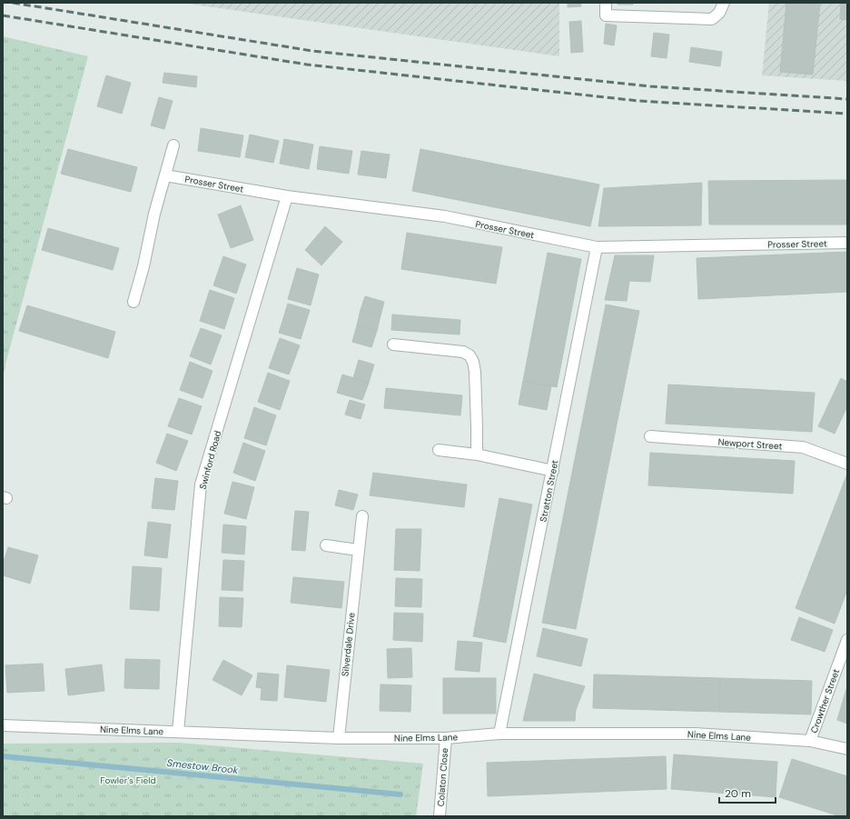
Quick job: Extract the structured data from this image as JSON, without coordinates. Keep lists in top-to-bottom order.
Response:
{
  "streets": {
    "street": [
      "Prosser Street",
      "Newport Street",
      "Swinford Road",
      "Stratton Street",
      "Silverdale Drive",
      "Crowther Street",
      "Nine Elms Lane",
      "Colaton Close"
    ]
  },
  "crossings": [
    ["Prosser Street", "Swinford Road"],
    ["Prosser Street", "Stratton Street"],
    ["Swinford Road", "Nine Elms Lane"],
    ["Stratton Street", "Nine Elms Lane"],
    ["Silverdale Drive", "Nine Elms Lane"],
    ["Crowther Street", "Nine Elms Lane"],
    ["Nine Elms Lane", "Colaton Close"]
  ],
  "water": ["Smestow Brook"],
  "parks": ["Fowler's Field"],
  "scale_bar": "20 m"
}
